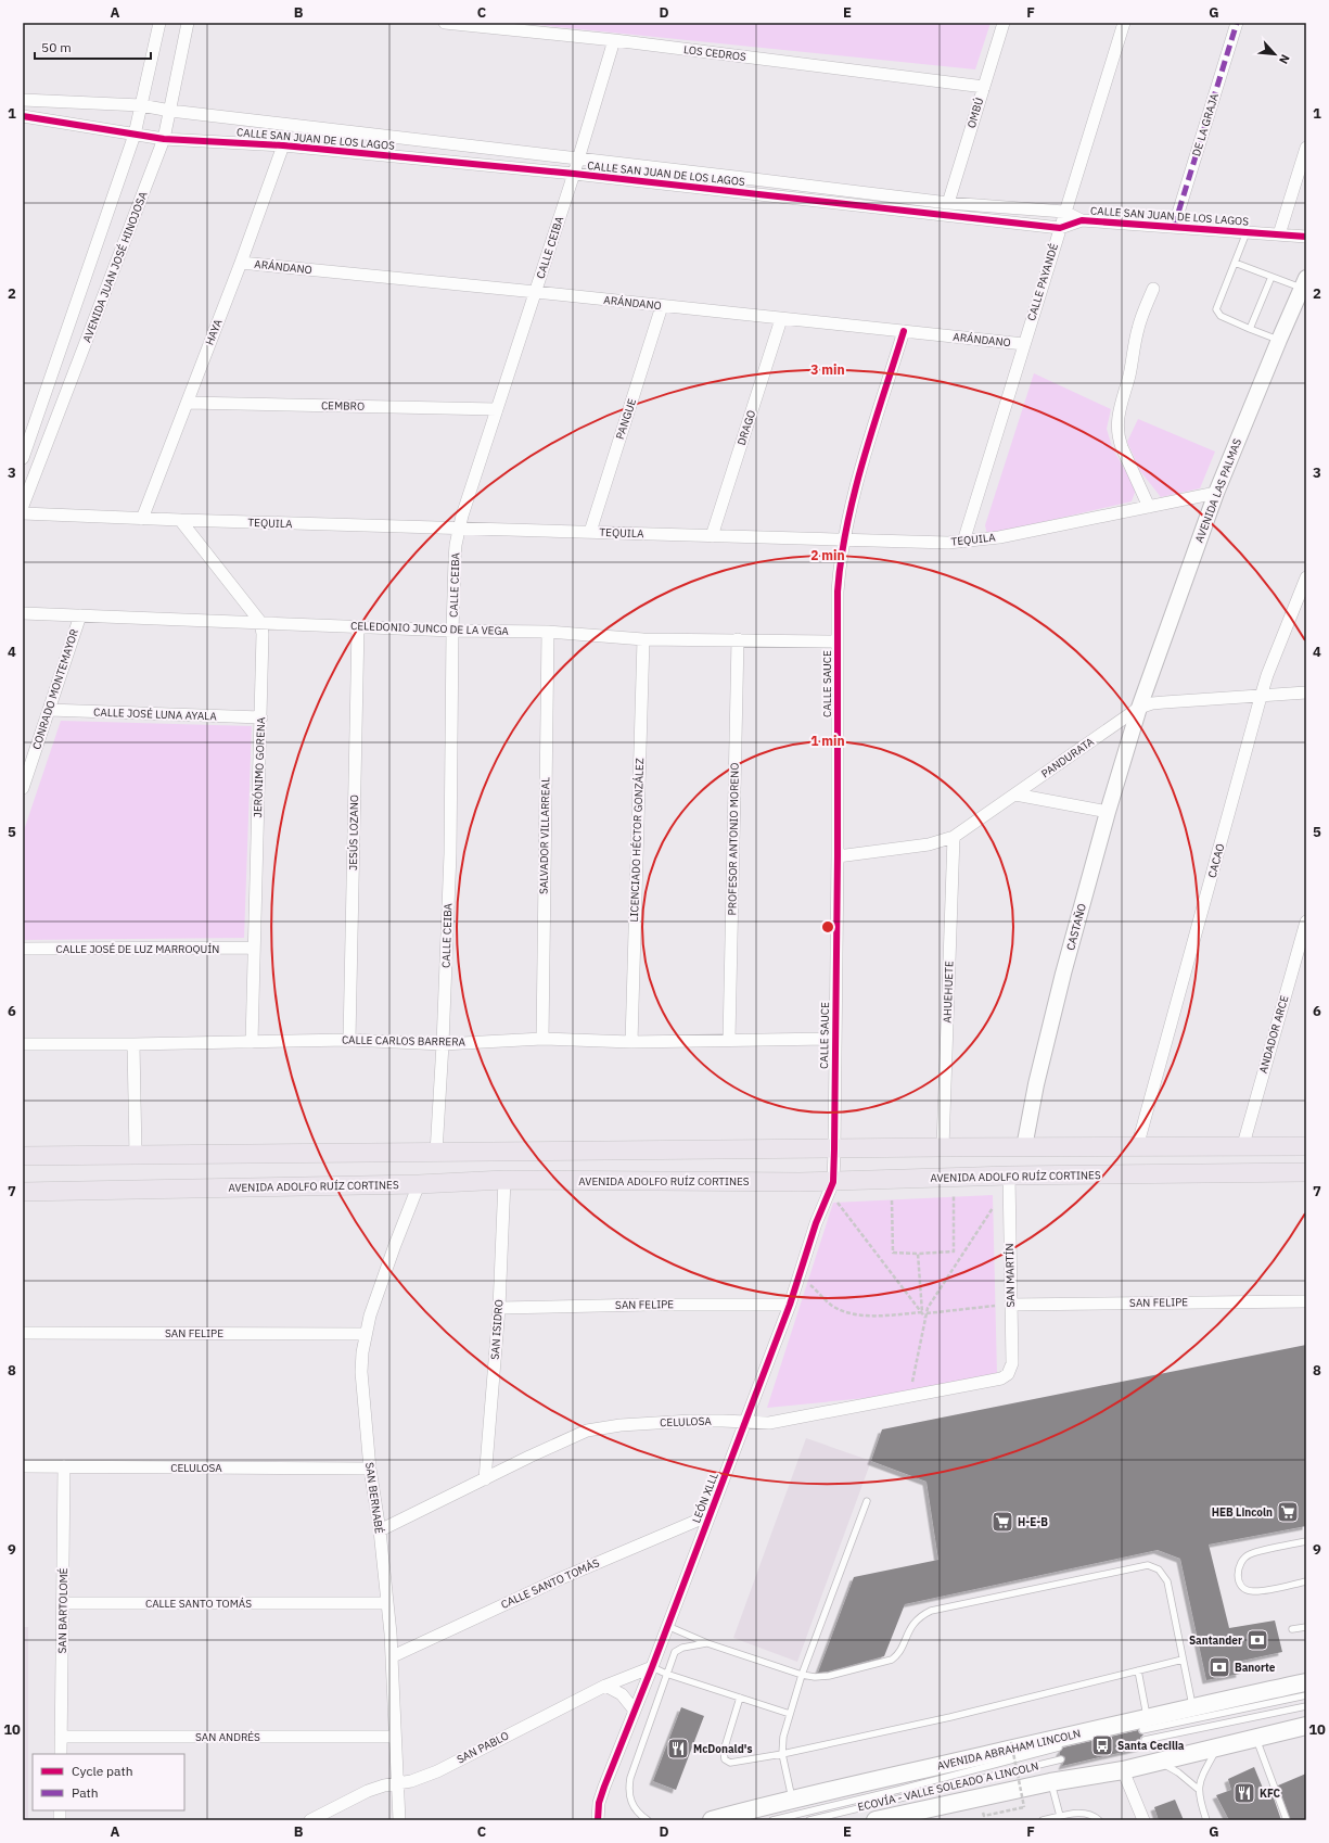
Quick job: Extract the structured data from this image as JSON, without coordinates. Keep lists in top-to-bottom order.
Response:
{
  "streets": {
    "main road": ["AVENIDA ADOLFO RUÍZ CORTINES", "AVENIDA ABRAHAM LINCOLN"],
    "street": [
      "LOS CEDROS",
      "OMBÚ",
      "DE LA GRAJA",
      "CALLE SAN JUAN DE LOS LAGOS",
      "CALLE CEIBA",
      "AVENIDA JUAN JOSÉ HINOJOSA",
      "ARÁNDANO",
      "CALLE PAYANDÉ",
      "HAYA",
      "CEMBRO",
      "PANGUE",
      "DRAGO",
      "AVENIDA LAS PALMAS",
      "TEQUILA",
      "CELEDONIO JUNCO DE LA VEGA",
      "CALLE SAUCE",
      "CONRADO MONTEMAYOR",
      "CALLE JOSÉ LUNA AYALA",
      "PANDURATA",
      "JERÓNIMO GORENA",
      "JESÚS LOZANO",
      "SALVADOR VILLARREAL",
      "PROFESOR ANTONIO MORENO",
      "LICENCIADO HÉCTOR GONZÁLEZ",
      "CACAO",
      "CASTAÑO",
      "CALLE JOSÉ DE LUZ MARROQUÍN",
      "AHUEHUETE",
      "ANDADOR ARCE",
      "CALLE CARLOS BARRERA",
      "SAN MARTÍN",
      "SAN FELIPE",
      "SAN ISIDRO",
      "CELULOSA",
      "SAN BERNABÉ",
      "LEÓN XLLL",
      "CALLE SANTO TOMÁS",
      "SAN BARTOLOMÉ",
      "SAN ANDRÉS",
      "SAN PABLO"
    ],
    "lane": ["ECOVÍA - VALLE SOLEADO A LINCOLN"]
  },
  "crossings": [
    ["LOS CEDROS", "OMBÚ"],
    ["LOS CEDROS", "CALLE CEIBA"],
    ["OMBÚ", "CALLE SAN JUAN DE LOS LAGOS"],
    ["DE LA GRAJA", "CALLE SAN JUAN DE LOS LAGOS"],
    ["CALLE SAN JUAN DE LOS LAGOS", "CALLE CEIBA"],
    ["CALLE SAN JUAN DE LOS LAGOS", "AVENIDA JUAN JOSÉ HINOJOSA"],
    ["CALLE SAN JUAN DE LOS LAGOS", "CALLE PAYANDÉ"],
    ["CALLE SAN JUAN DE LOS LAGOS", "HAYA"],
    ["CALLE CEIBA", "ARÁNDANO"],
    ["CALLE CEIBA", "CEMBRO"],
    ["CALLE CEIBA", "TEQUILA"],
    ["CALLE CEIBA", "CELEDONIO JUNCO DE LA VEGA"],
    ["CALLE CEIBA", "CALLE CARLOS BARRERA"],
    ["ARÁNDANO", "CALLE PAYANDÉ"],
    ["ARÁNDANO", "HAYA"],
    ["ARÁNDANO", "PANGUE"],
    ["ARÁNDANO", "DRAGO"],
    ["ARÁNDANO", "CALLE SAUCE"],
    ["CALLE PAYANDÉ", "TEQUILA"],
    ["HAYA", "CEMBRO"],
    ["HAYA", "TEQUILA"],
    ["PANGUE", "TEQUILA"],
    ["DRAGO", "TEQUILA"],
    ["AVENIDA LAS PALMAS", "TEQUILA"],
    ["AVENIDA LAS PALMAS", "PANDURATA"],
    ["AVENIDA LAS PALMAS", "CASTAÑO"],
    ["TEQUILA", "CALLE SAUCE"],
    ["CELEDONIO JUNCO DE LA VEGA", "CALLE SAUCE"],
    ["CELEDONIO JUNCO DE LA VEGA", "CONRADO MONTEMAYOR"],
    ["CELEDONIO JUNCO DE LA VEGA", "JERÓNIMO GORENA"],
    ["CELEDONIO JUNCO DE LA VEGA", "JESÚS LOZANO"],
    ["CELEDONIO JUNCO DE LA VEGA", "SALVADOR VILLARREAL"],
    ["CELEDONIO JUNCO DE LA VEGA", "PROFESOR ANTONIO MORENO"],
    ["CELEDONIO JUNCO DE LA VEGA", "LICENCIADO HÉCTOR GONZÁLEZ"],
    ["CALLE SAUCE", "PANDURATA"],
    ["CALLE SAUCE", "CALLE CARLOS BARRERA"],
    ["CALLE SAUCE", "AVENIDA ADOLFO RUÍZ CORTINES"],
    ["CALLE SAUCE", "LEÓN XLLL"],
    ["CONRADO MONTEMAYOR", "CALLE JOSÉ LUNA AYALA"],
    ["CALLE JOSÉ LUNA AYALA", "JERÓNIMO GORENA"],
    ["PANDURATA", "CACAO"],
    ["PANDURATA", "CASTAÑO"],
    ["PANDURATA", "AHUEHUETE"],
    ["JERÓNIMO GORENA", "CALLE JOSÉ DE LUZ MARROQUÍN"],
    ["JERÓNIMO GORENA", "CALLE CARLOS BARRERA"],
    ["JESÚS LOZANO", "CALLE CARLOS BARRERA"],
    ["SALVADOR VILLARREAL", "CALLE CARLOS BARRERA"],
    ["PROFESOR ANTONIO MORENO", "CALLE CARLOS BARRERA"],
    ["LICENCIADO HÉCTOR GONZÁLEZ", "CALLE CARLOS BARRERA"],
    ["AVENIDA ADOLFO RUÍZ CORTINES", "SAN MARTÍN"],
    ["AVENIDA ADOLFO RUÍZ CORTINES", "SAN ISIDRO"],
    ["AVENIDA ADOLFO RUÍZ CORTINES", "SAN BERNABÉ"],
    ["AVENIDA ADOLFO RUÍZ CORTINES", "LEÓN XLLL"],
    ["SAN MARTÍN", "SAN FELIPE"],
    ["SAN MARTÍN", "CELULOSA"],
    ["SAN FELIPE", "SAN ISIDRO"],
    ["SAN FELIPE", "SAN BERNABÉ"],
    ["SAN FELIPE", "LEÓN XLLL"],
    ["SAN ISIDRO", "CELULOSA"],
    ["CELULOSA", "SAN BERNABÉ"],
    ["CELULOSA", "LEÓN XLLL"],
    ["CELULOSA", "SAN BARTOLOMÉ"],
    ["SAN BERNABÉ", "CALLE SANTO TOMÁS"],
    ["SAN BERNABÉ", "SAN ANDRÉS"],
    ["SAN BERNABÉ", "SAN PABLO"],
    ["LEÓN XLLL", "CALLE SANTO TOMÁS"],
    ["LEÓN XLLL", "SAN PABLO"],
    ["CALLE SANTO TOMÁS", "SAN BARTOLOMÉ"],
    ["SAN BARTOLOMÉ", "SAN ANDRÉS"]
  ],
  "places": {
    "supermarket": ["HEB Lincoln", "H-E-B"],
    "bank": ["Santander", "Banorte"],
    "bus stop": ["Santa Cecilia"],
    "restaurant": ["McDonald's", "KFC"]
  },
  "legend": ["Cycle path", "Path"],
  "scale_bar": "50 m",
  "north": "bottom right",
  "grid": {
    "columns": [
      "A",
      "B",
      "C",
      "D",
      "E",
      "F",
      "G"
    ],
    "rows": [
      "1",
      "2",
      "3",
      "4",
      "5",
      "6",
      "7",
      "8",
      "9",
      "10"
    ]
  },
  "rings": ["3 min", "2 min", "1 min"]
}
